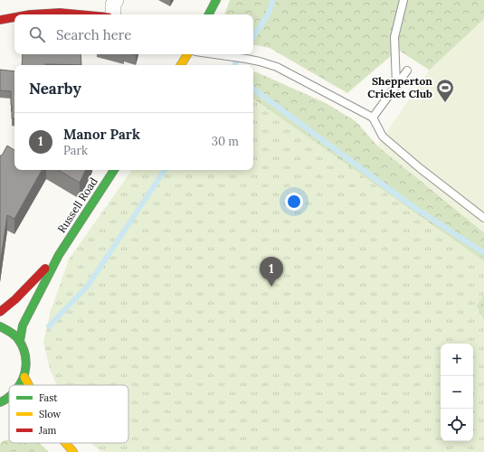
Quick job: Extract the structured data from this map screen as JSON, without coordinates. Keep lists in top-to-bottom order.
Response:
{
  "streets": {
    "main road": ["Russell Road"]
  },
  "places": {
    "sports": ["Shepperton Cricket Club"]
  },
  "legend": ["Fast", "Slow", "Jam"],
  "page": {
    "search": "Search here",
    "heading": "Nearby",
    "list": [
      {
        "mark": "1",
        "name": "Manor Park",
        "note": "Park",
        "value": "30 m"
      }
    ],
    "pins": "1",
    "map_buttons": ["+", "−"]
  }
}
